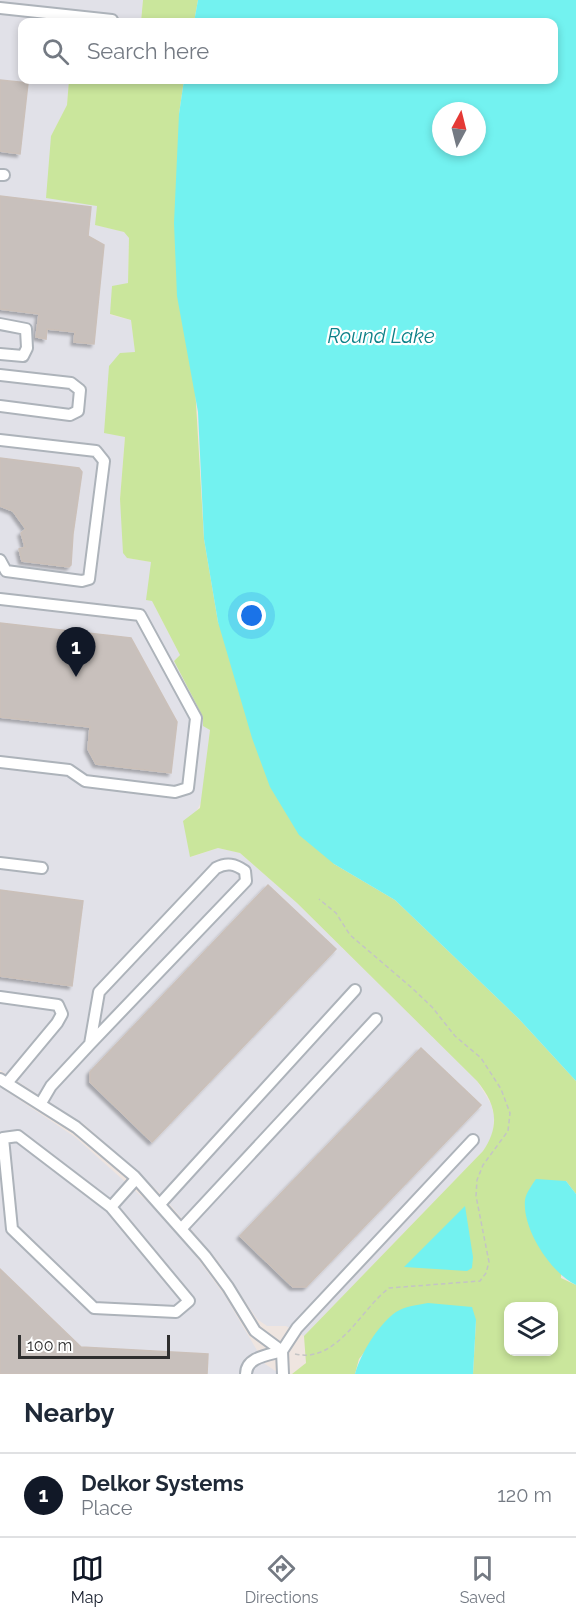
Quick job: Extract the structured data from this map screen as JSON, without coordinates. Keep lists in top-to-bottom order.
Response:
{
  "water": ["Round Lake"],
  "scale_bar": "100 m",
  "north": "top",
  "page": {
    "search": "Search here",
    "pins": "1",
    "scale": "100 m",
    "heading": "Nearby",
    "list": [
      {
        "mark": "1",
        "name": "Delkor Systems",
        "note": "Place",
        "value": "120 m"
      }
    ],
    "nav": ["Map", "Directions", "Saved"]
  }
}
